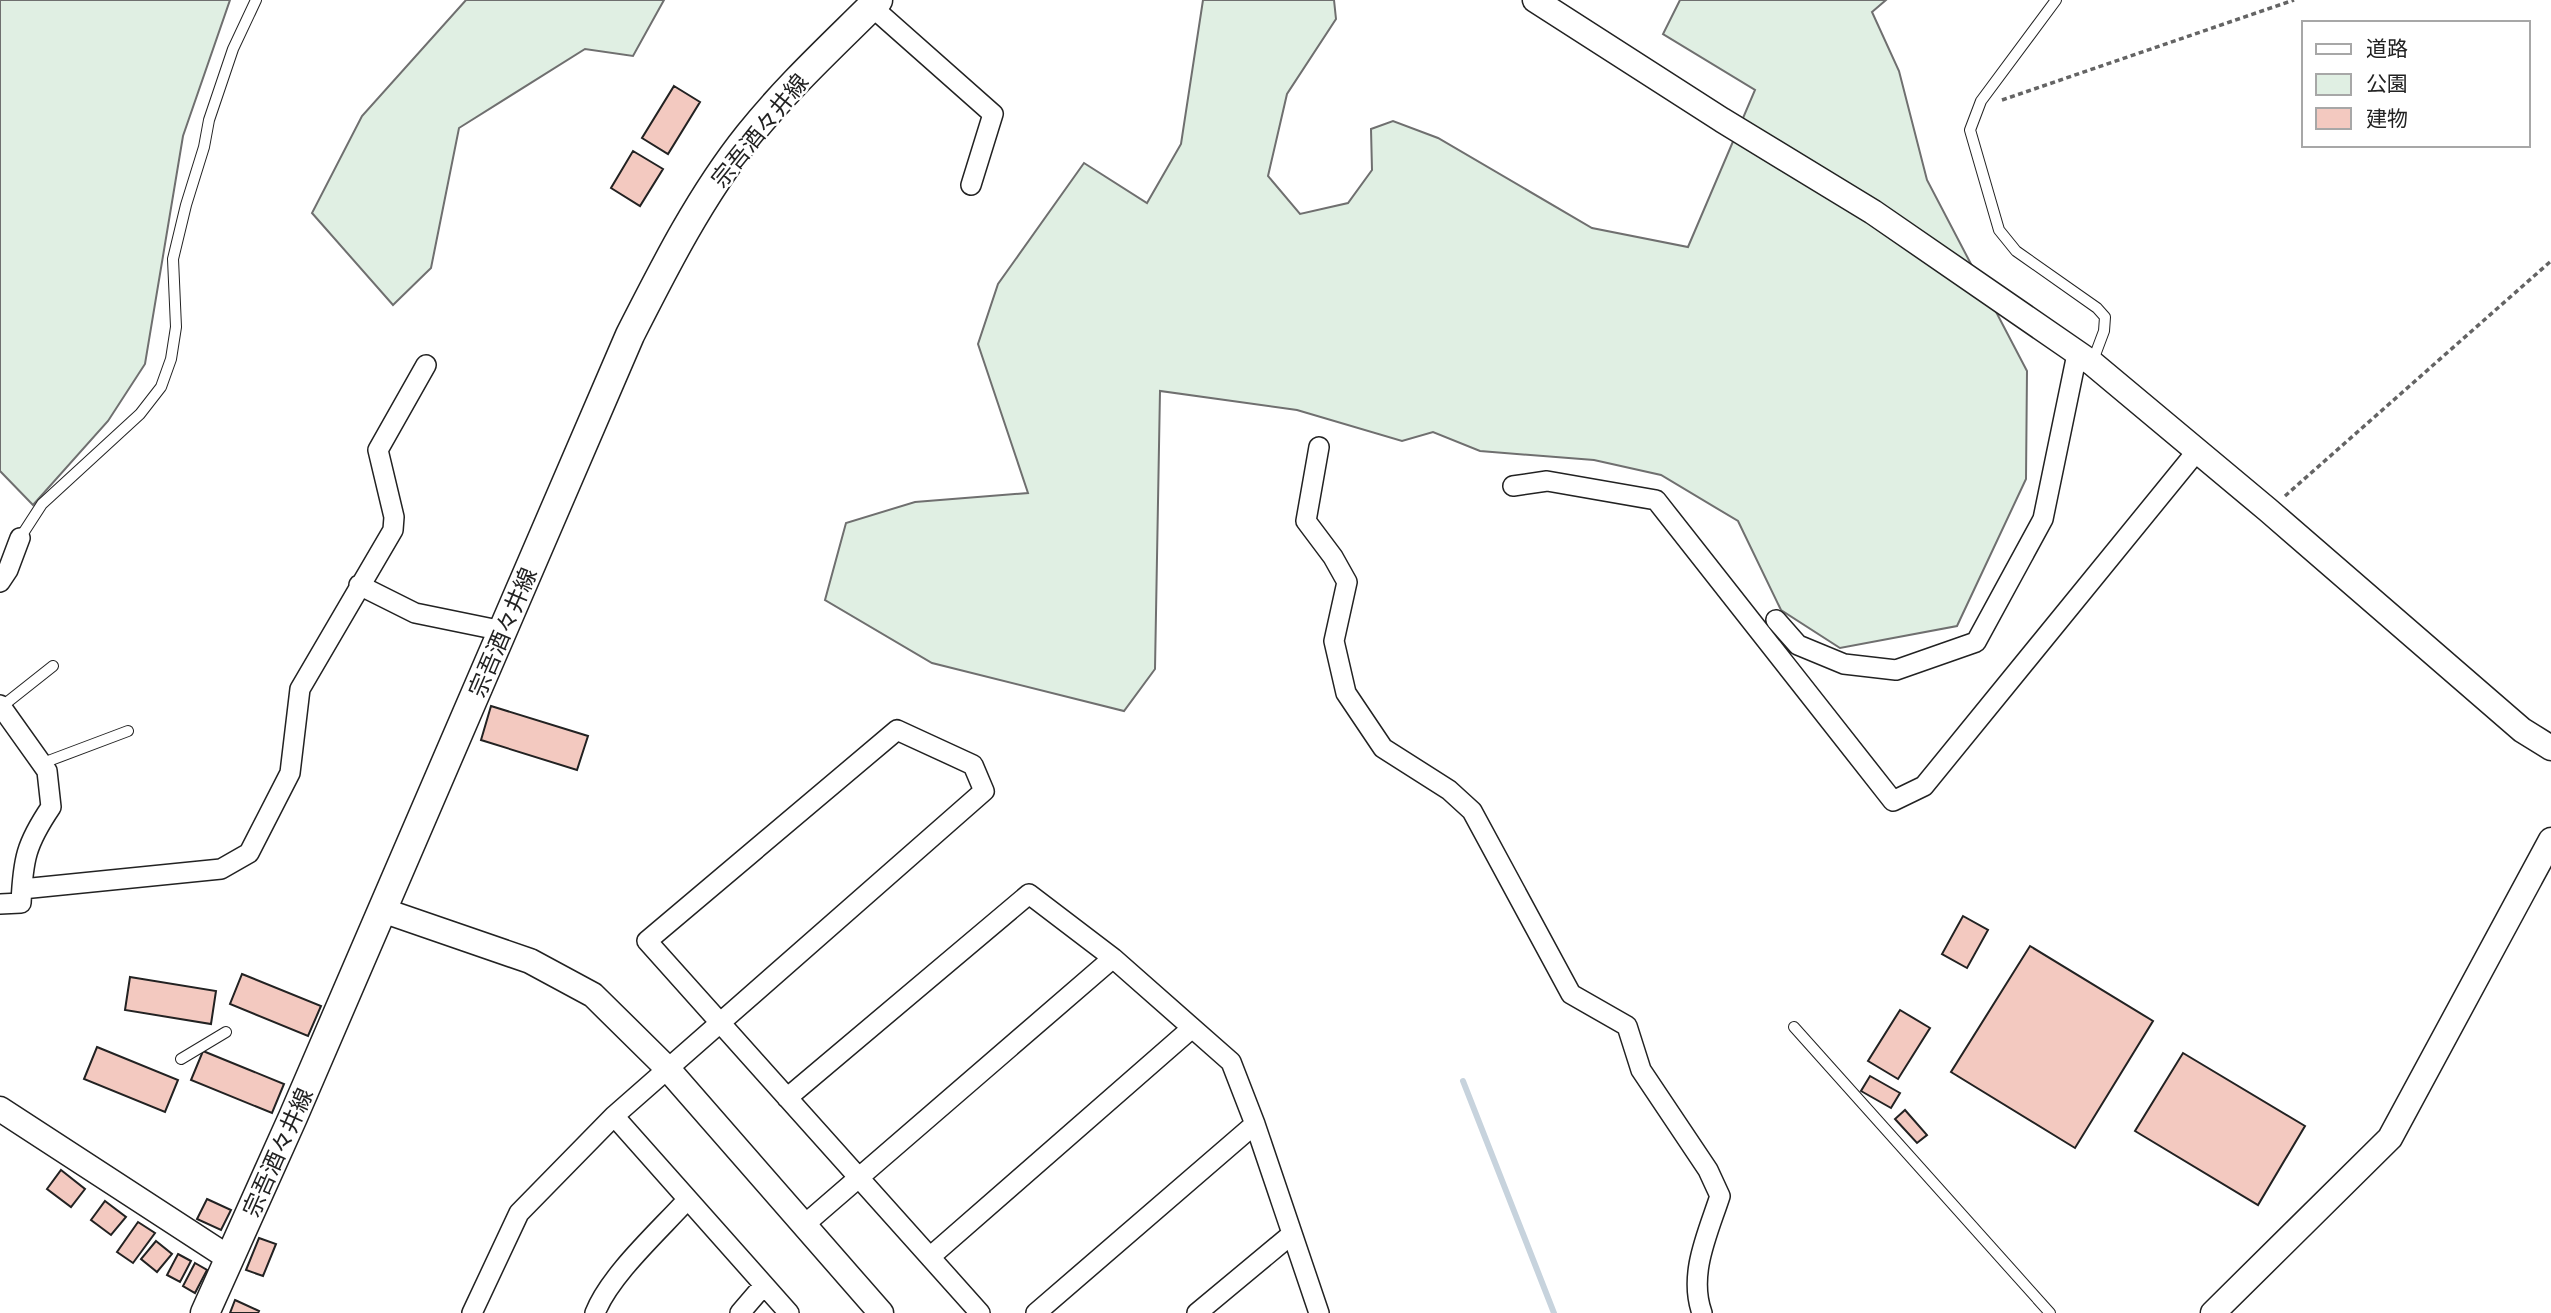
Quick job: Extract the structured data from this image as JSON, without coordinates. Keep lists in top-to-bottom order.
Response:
{
  "streets": {
    "main road": ["宗吾酒々井線"]
  },
  "legend": ["道路", "公園", "建物"]
}
